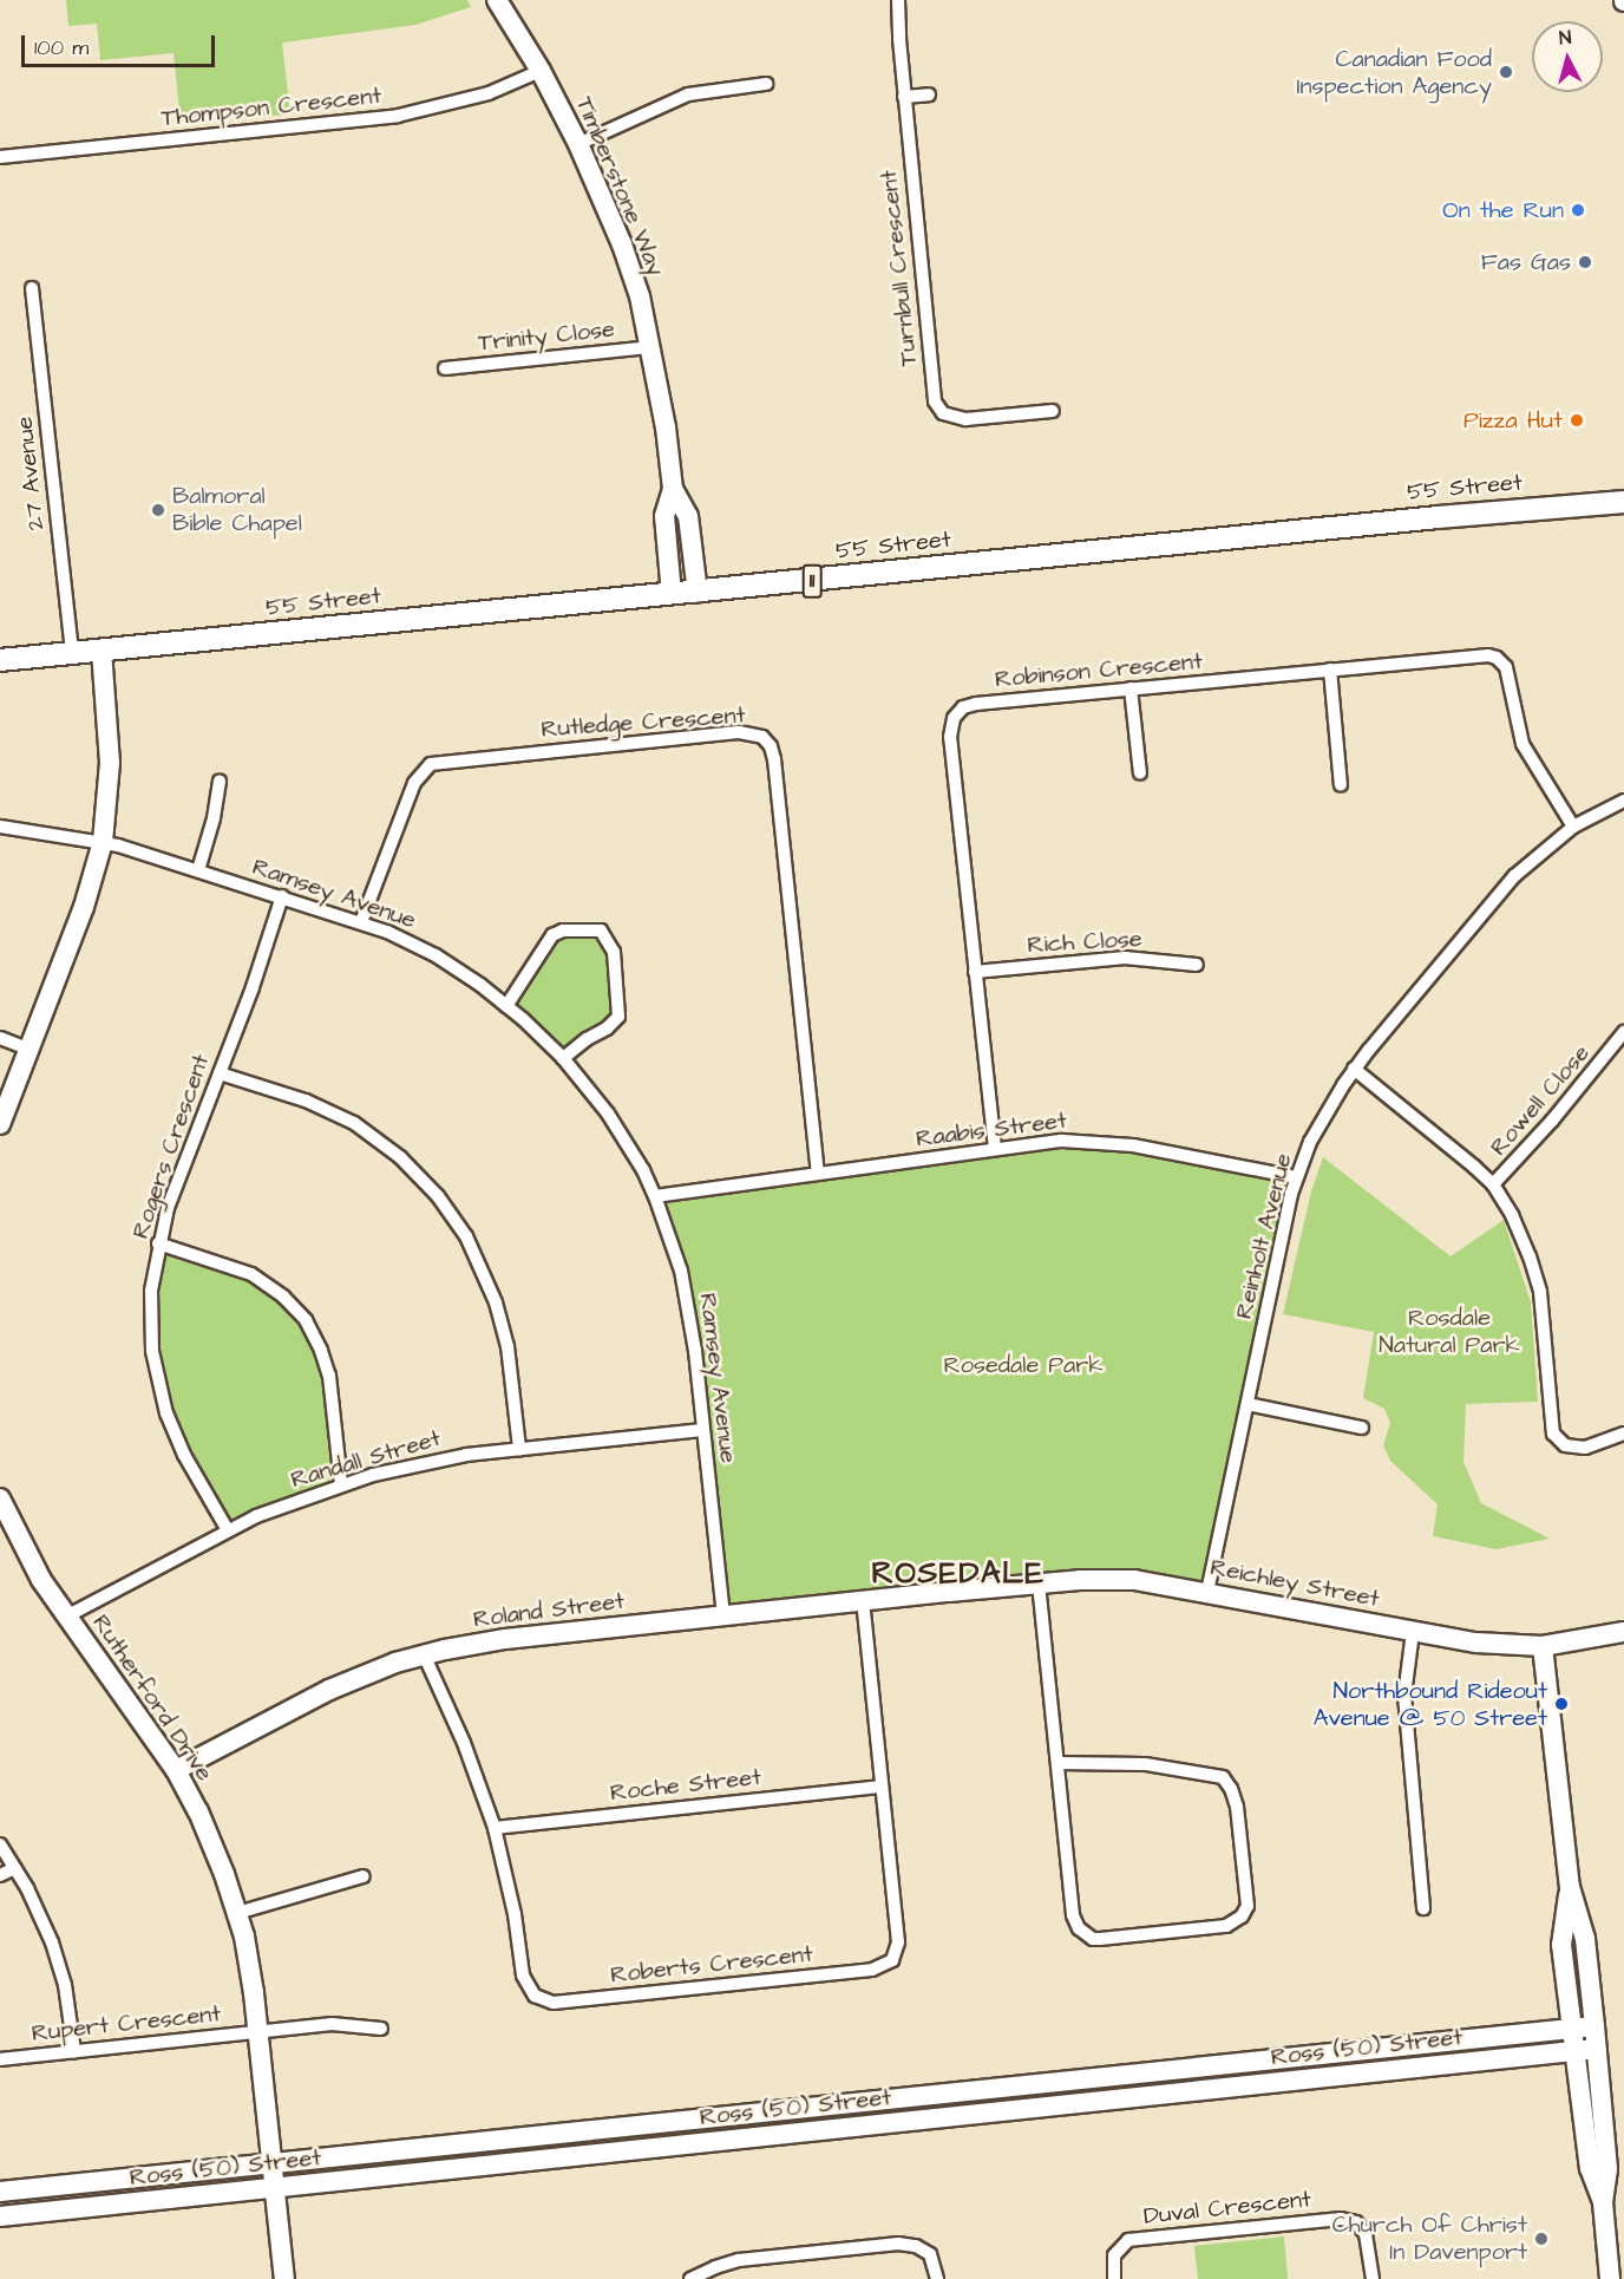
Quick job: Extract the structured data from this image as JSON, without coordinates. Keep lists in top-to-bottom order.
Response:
{
  "streets": {
    "main road": ["55 Street", "11"],
    "street": [
      "Thompson Crescent",
      "Timberstone Way",
      "Turnbull Crescent",
      "Trinity Close",
      "27 Avenue",
      "Robinson Crescent",
      "Rutledge Crescent",
      "Ramsey Avenue",
      "Rich Close",
      "Rowell Close",
      "Raabis Street",
      "Rogers Crescent",
      "Reinholt Avenue",
      "Randall Street",
      "Reichley Street",
      "Roland Street",
      "Rutherford Drive",
      "Roche Street",
      "Roberts Crescent",
      "Rupert Crescent",
      "Ross (50) Street",
      "Duval Crescent"
    ]
  },
  "crossings": [
    ["Thompson Crescent", "Timberstone Way"],
    ["Timberstone Way", "Trinity Close"],
    ["Timberstone Way", "55 Street"],
    ["27 Avenue", "55 Street"],
    ["Robinson Crescent", "Rich Close"],
    ["Robinson Crescent", "Raabis Street"],
    ["Robinson Crescent", "Reinholt Avenue"],
    ["Rutledge Crescent", "Ramsey Avenue"],
    ["Rutledge Crescent", "Raabis Street"],
    ["Ramsey Avenue", "Raabis Street"],
    ["Ramsey Avenue", "Rogers Crescent"],
    ["Ramsey Avenue", "Randall Street"],
    ["Ramsey Avenue", "Roland Street"],
    ["Rowell Close", "Reinholt Avenue"],
    ["Raabis Street", "Reinholt Avenue"],
    ["Rogers Crescent", "Randall Street"],
    ["Reinholt Avenue", "Reichley Street"],
    ["Randall Street", "Rutherford Drive"],
    ["Reichley Street", "Roland Street"],
    ["Roland Street", "Rutherford Drive"],
    ["Roland Street", "Roberts Crescent"],
    ["Rutherford Drive", "Rupert Crescent"],
    ["Rutherford Drive", "Ross (50) Street"],
    ["Roche Street", "Roberts Crescent"]
  ],
  "districts": ["ROSEDALE"],
  "parks": ["Rosdale Natural Park", "Rosedale Park"],
  "places": [
    "Canadian Food Inspection Agency",
    "On the Run",
    "Fas Gas",
    "Pizza Hut",
    "Balmoral Bible Chapel",
    "Northbound Rideout Avenue @ 50 Street",
    "Church Of Christ In Davenport"
  ],
  "scale_bar": "100 m",
  "north": "top"
}
